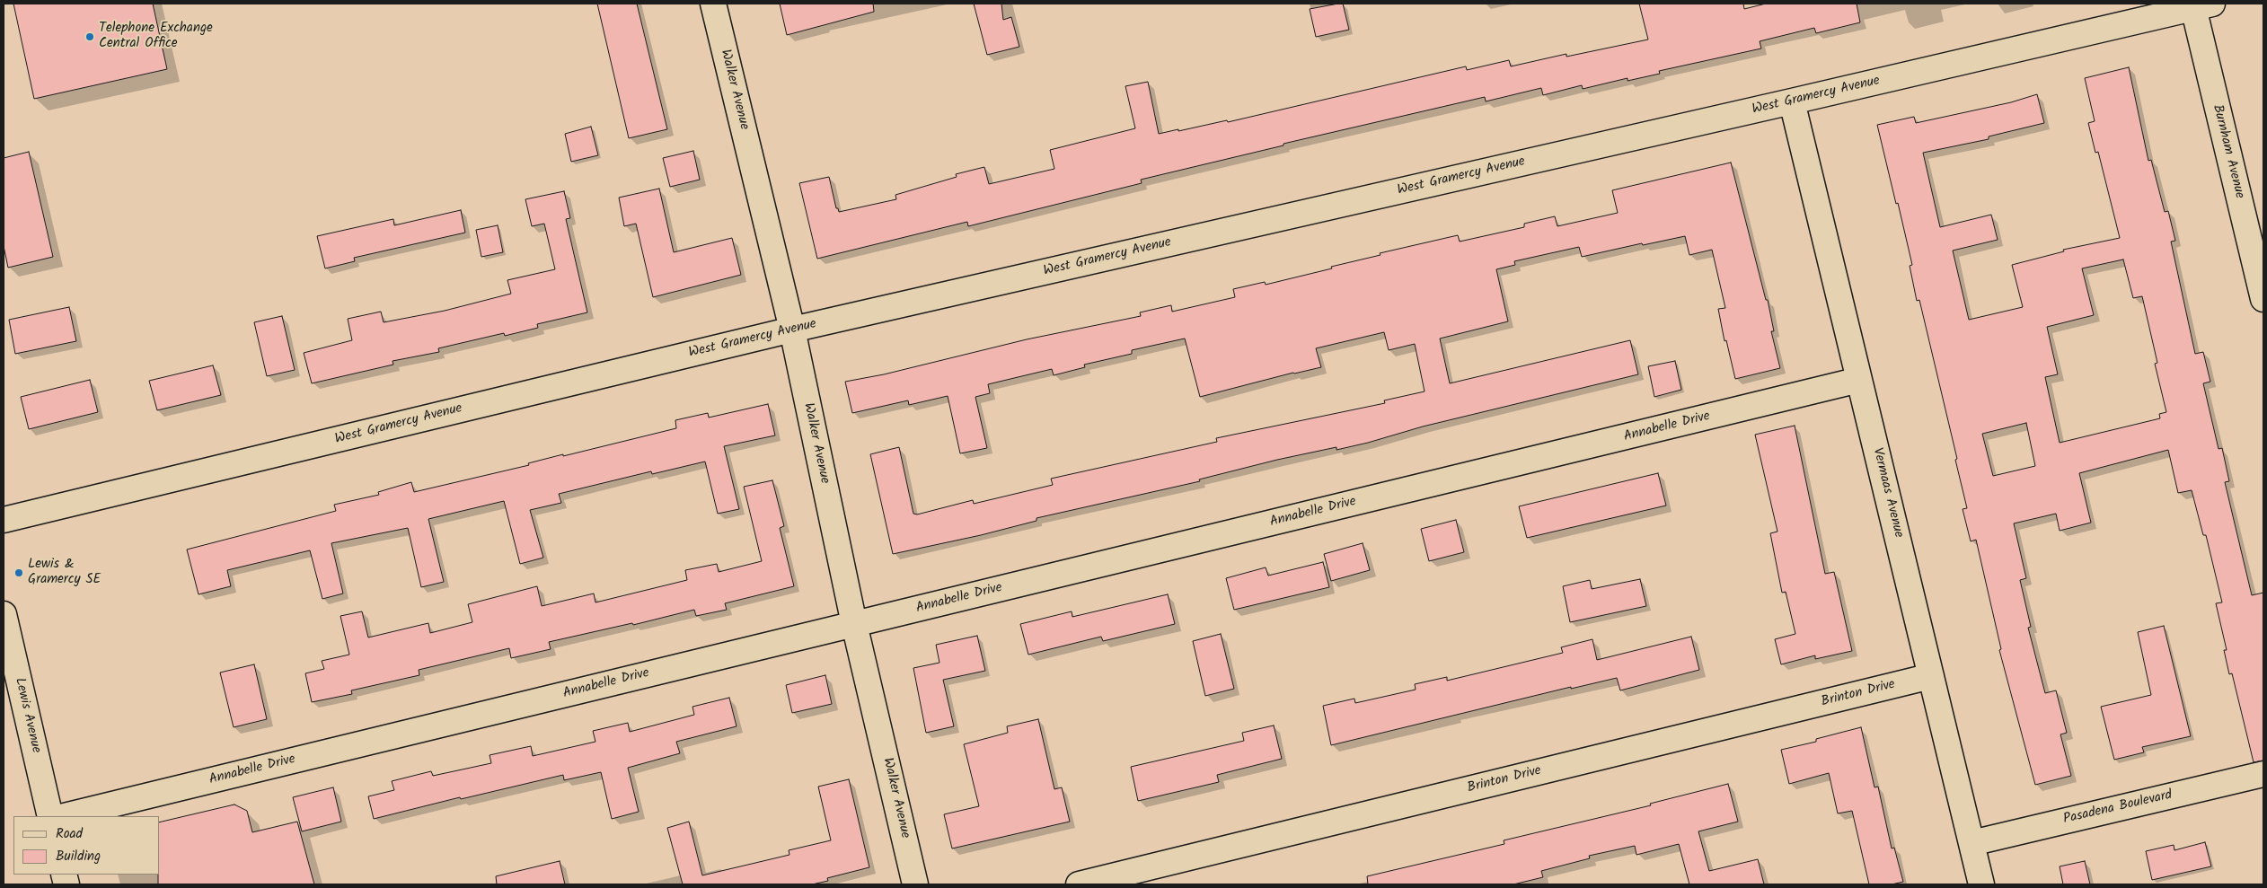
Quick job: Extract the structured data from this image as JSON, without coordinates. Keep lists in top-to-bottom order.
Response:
{
  "streets": {
    "street": [
      "Walker Avenue",
      "West Gramercy Avenue",
      "Burnham Avenue",
      "Annabelle Drive",
      "Vermaas Avenue",
      "Brinton Drive",
      "Lewis Avenue",
      "Pasadena Boulevard"
    ]
  },
  "crossings": [
    ["Walker Avenue", "West Gramercy Avenue"],
    ["Walker Avenue", "Annabelle Drive"],
    ["West Gramercy Avenue", "Burnham Avenue"],
    ["West Gramercy Avenue", "Vermaas Avenue"],
    ["Annabelle Drive", "Vermaas Avenue"],
    ["Vermaas Avenue", "Brinton Drive"],
    ["Vermaas Avenue", "Pasadena Boulevard"]
  ],
  "places": ["Telephone Exchange Central Office", "Lewis & Gramercy SE"],
  "legend": ["Road", "Building"]
}
